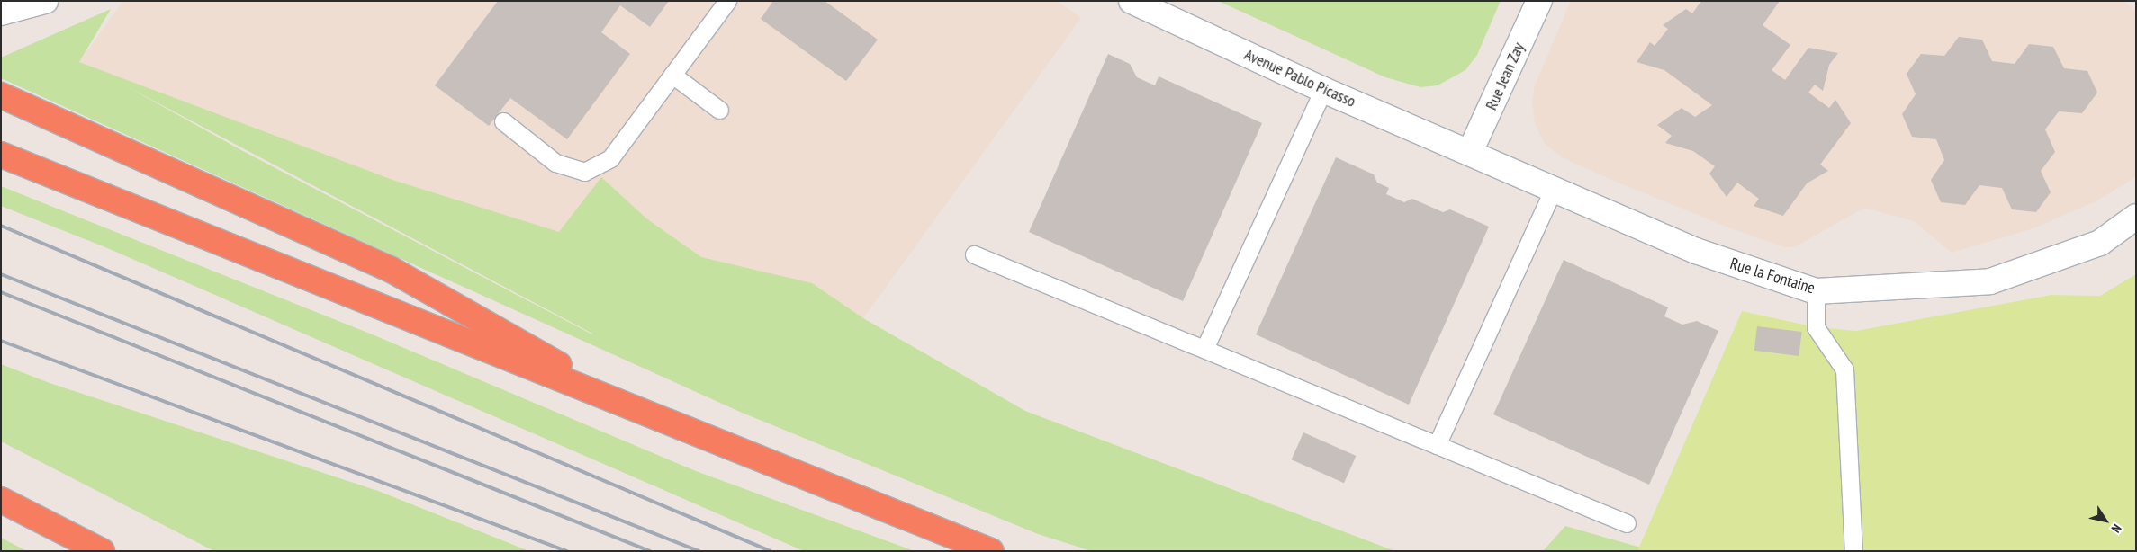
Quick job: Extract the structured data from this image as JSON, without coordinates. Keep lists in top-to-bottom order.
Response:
{
  "streets": {
    "street": ["Rue Jean Zay", "Avenue Pablo Picasso", "Rue la Fontaine"]
  },
  "crossings": [
    ["Rue Jean Zay", "Avenue Pablo Picasso"],
    ["Rue Jean Zay", "Rue la Fontaine"],
    ["Avenue Pablo Picasso", "Rue la Fontaine"]
  ],
  "north": "bottom right"
}
